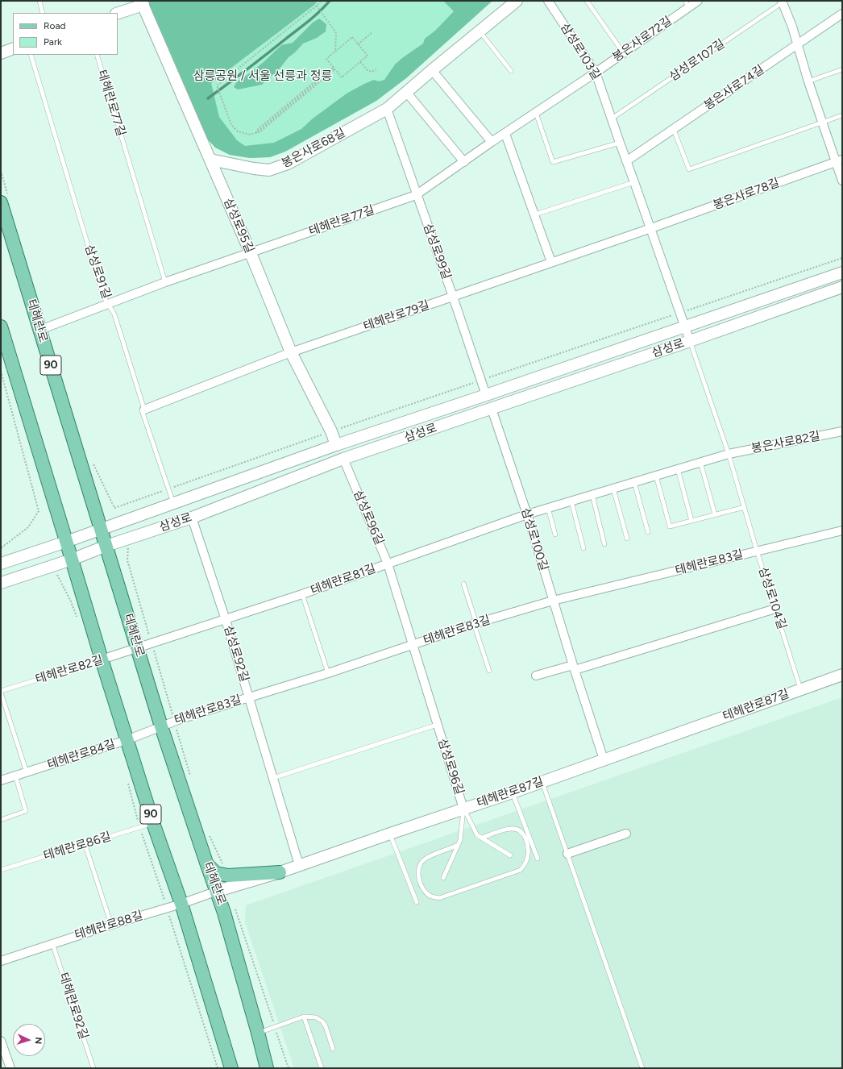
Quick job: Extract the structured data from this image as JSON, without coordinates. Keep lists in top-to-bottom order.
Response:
{
  "streets": {
    "main road": [
      "봉은사로68길",
      "삼성로95길",
      "테헤란로",
      "삼성로",
      "90",
      "테헤란로87길"
    ],
    "street": [
      "봉은사로72길",
      "삼성로103길",
      "삼성로107길",
      "봉은사로74길",
      "테헤란로77길",
      "봉은사로78길",
      "삼성로99길",
      "테헤란로79길",
      "봉은사로82길",
      "삼성로96길",
      "삼성로100길",
      "테헤란로83길",
      "테헤란로81길",
      "삼성로92길",
      "테헤란로82길",
      "테헤란로84길",
      "테헤란로88길"
    ],
    "lane": [
      "삼성로91길",
      "삼성로104길",
      "테헤란로86길",
      "테헤란로92길"
    ]
  },
  "crossings": [
    ["봉은사로72길", "삼성로103길"],
    ["봉은사로72길", "테헤란로77길"],
    ["삼성로103길", "삼성로107길"],
    ["삼성로103길", "봉은사로74길"],
    ["삼성로103길", "테헤란로77길"],
    ["삼성로103길", "봉은사로78길"],
    ["삼성로103길", "테헤란로79길"],
    ["삼성로103길", "삼성로"],
    ["삼성로103길", "삼성로104길"],
    ["삼성로107길", "봉은사로74길"],
    ["삼성로107길", "봉은사로78길"],
    ["테헤란로77길", "삼성로95길"],
    ["테헤란로77길", "삼성로99길"],
    ["테헤란로77길", "삼성로91길"],
    ["테헤란로77길", "테헤란로"],
    ["봉은사로68길", "삼성로95길"],
    ["봉은사로68길", "삼성로99길"],
    ["봉은사로78길", "테헤란로79길"],
    ["삼성로95길", "테헤란로79길"],
    ["삼성로95길", "삼성로"],
    ["삼성로99길", "테헤란로79길"],
    ["삼성로99길", "삼성로"],
    ["삼성로91길", "테헤란로79길"],
    ["삼성로91길", "삼성로"],
    ["테헤란로", "삼성로"],
    ["테헤란로", "테헤란로83길"],
    ["테헤란로", "테헤란로81길"],
    ["테헤란로", "테헤란로82길"],
    ["테헤란로", "테헤란로87길"],
    ["테헤란로", "테헤란로84길"],
    ["테헤란로", "테헤란로88길"],
    ["삼성로", "90"],
    ["삼성로", "삼성로96길"],
    ["삼성로", "삼성로100길"],
    ["삼성로", "삼성로104길"],
    ["삼성로", "삼성로92길"],
    ["90", "테헤란로82길"],
    ["90", "테헤란로84길"],
    ["90", "테헤란로86길"],
    ["90", "테헤란로88길"],
    ["봉은사로82길", "테헤란로81길"],
    ["봉은사로82길", "삼성로104길"],
    ["삼성로96길", "테헤란로83길"],
    ["삼성로96길", "테헤란로81길"],
    ["삼성로96길", "삼성로92길"],
    ["삼성로96길", "테헤란로87길"],
    ["삼성로100길", "테헤란로83길"],
    ["삼성로100길", "테헤란로81길"],
    ["삼성로100길", "테헤란로87길"],
    ["테헤란로83길", "삼성로104길"],
    ["테헤란로83길", "삼성로92길"],
    ["테헤란로83길", "테헤란로84길"],
    ["테헤란로81길", "삼성로104길"],
    ["테헤란로81길", "삼성로92길"],
    ["테헤란로81길", "테헤란로82길"],
    ["삼성로104길", "테헤란로87길"],
    ["삼성로92길", "테헤란로87길"],
    ["테헤란로87길", "테헤란로88길"],
    ["테헤란로88길", "테헤란로92길"]
  ],
  "parks": ["삼릉공원 / 서울 선릉과 정릉"],
  "legend": ["Road", "Park"],
  "north": "right"
}
